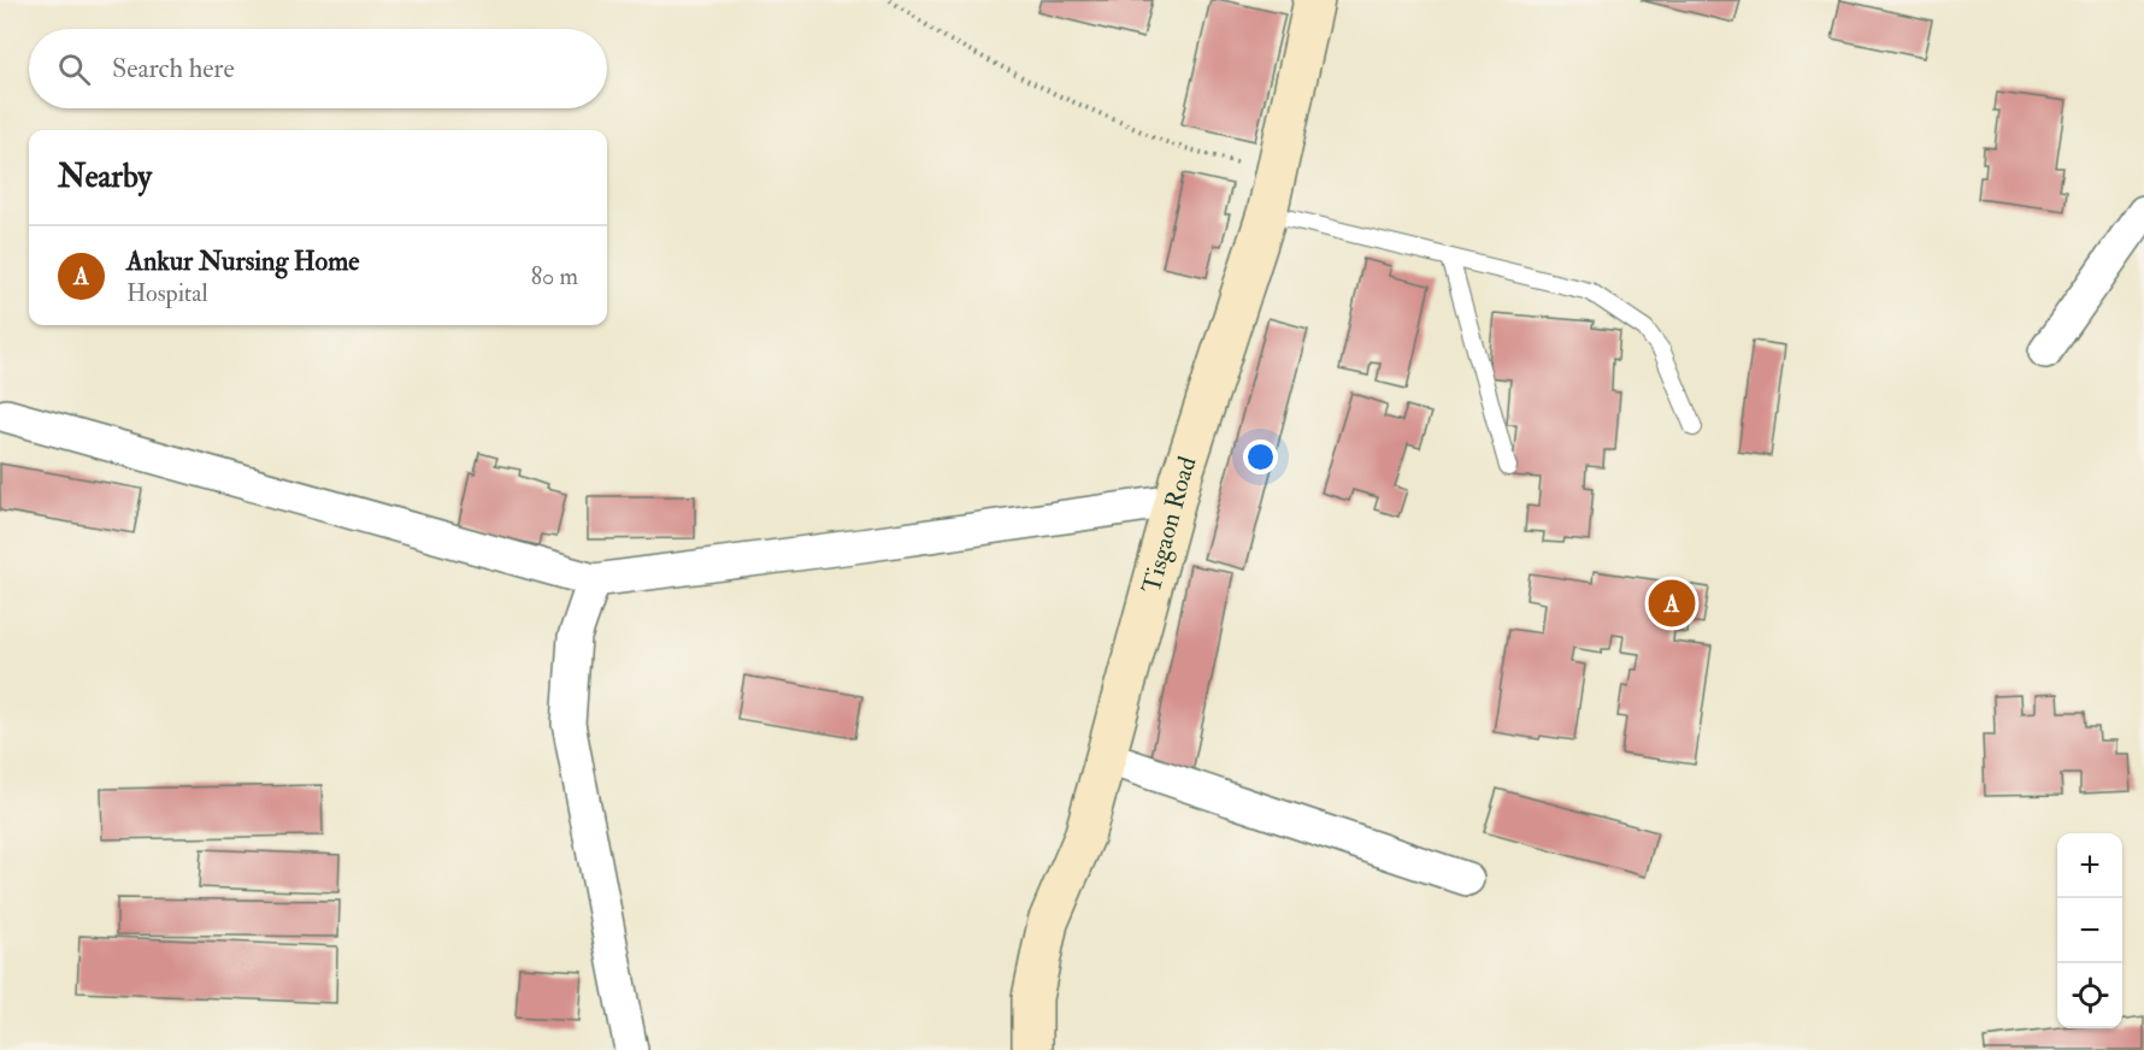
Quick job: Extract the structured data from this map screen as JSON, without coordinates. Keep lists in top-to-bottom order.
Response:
{
  "streets": {
    "street": ["Tisgaon Road"]
  },
  "page": {
    "search": "Search here",
    "heading": "Nearby",
    "list": [
      {
        "mark": "A",
        "name": "Ankur Nursing Home",
        "note": "Hospital",
        "value": "80 m"
      }
    ],
    "pins": "A",
    "map_buttons": ["+", "−"]
  }
}
